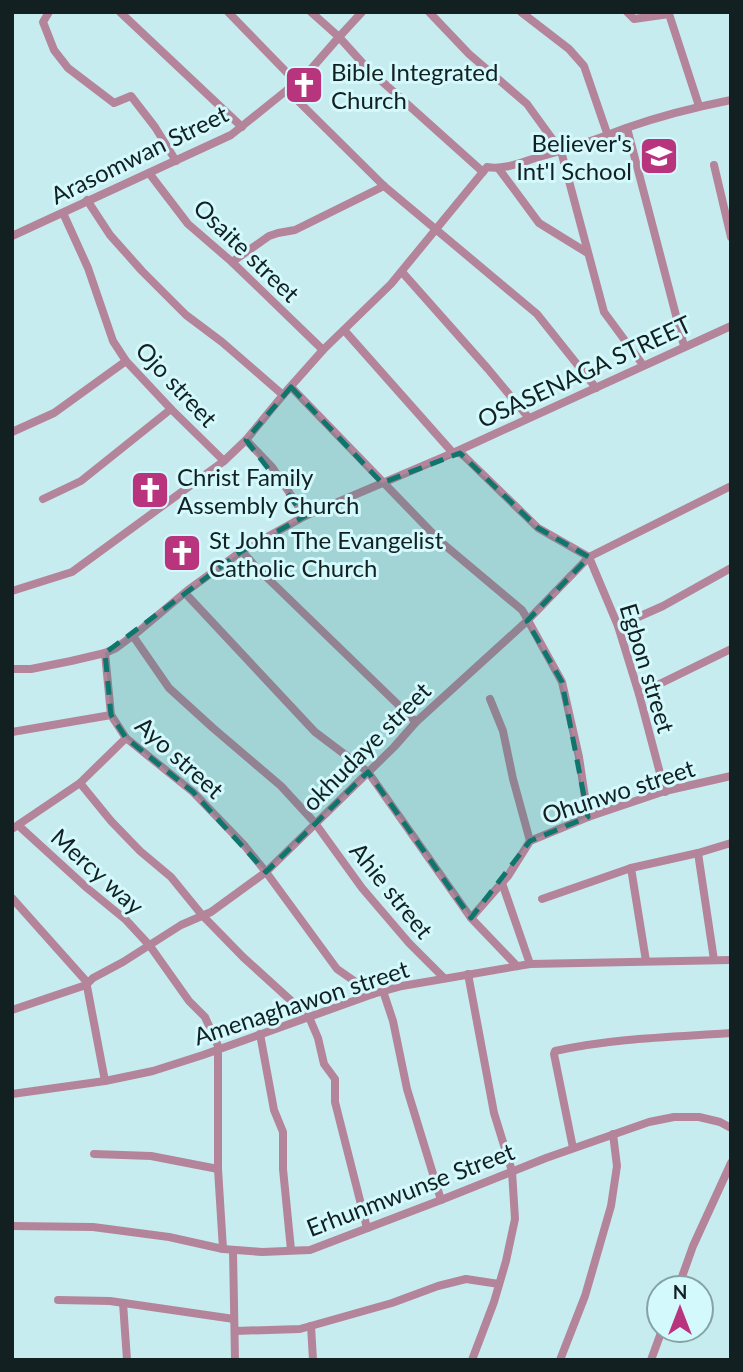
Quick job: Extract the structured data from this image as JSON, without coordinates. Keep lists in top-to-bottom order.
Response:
{
  "streets": {
    "street": [
      "Arasomwan Street",
      "Osaite street",
      "OSASENAGA STREET",
      "Ojo street",
      "Egbon street",
      "okhudaye street",
      "Ayo street",
      "Ohunwo street",
      "Mercy way",
      "Ahie street",
      "Amenaghawon street",
      "Erhunmwunse Street"
    ]
  },
  "crossings": [
    ["Arasomwan Street", "Osaite street"],
    ["Arasomwan Street", "Ojo street"],
    ["Egbon street", "okhudaye street"],
    ["Egbon street", "Ohunwo street"],
    ["okhudaye street", "Ayo street"],
    ["okhudaye street", "Mercy way"],
    ["okhudaye street", "Ahie street"],
    ["Ayo street", "Amenaghawon street"],
    ["Mercy way", "Amenaghawon street"],
    ["Ahie street", "Amenaghawon street"]
  ],
  "places": {
    "church": ["Bible Integrated Church", "Christ Family Assembly Church", "St John The Evangelist Catholic Church"],
    "school or university": ["Believer's Int'l School"]
  },
  "north": "top"
}
